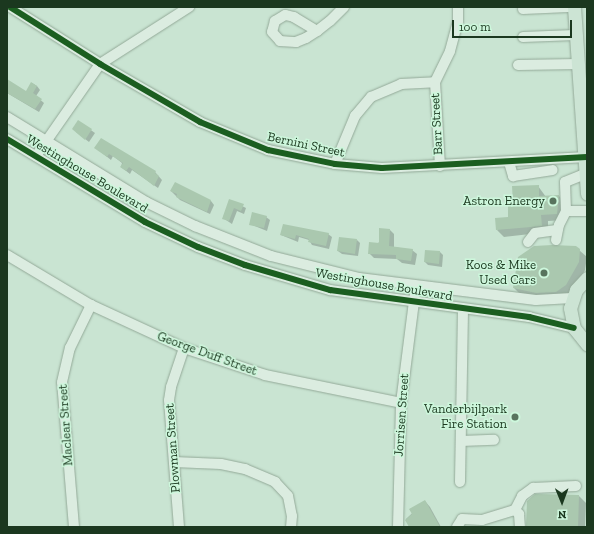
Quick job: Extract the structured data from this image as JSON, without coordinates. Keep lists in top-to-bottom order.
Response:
{
  "streets": {
    "street": [
      "Barr Street",
      "Bernini Street",
      "Westinghouse Boulevard",
      "George Duff Street",
      "Jorrisen Street",
      "Maclear Street",
      "Plowman Street"
    ]
  },
  "crossings": [
    ["Barr Street", "Bernini Street"],
    ["Westinghouse Boulevard", "Jorrisen Street"],
    ["George Duff Street", "Jorrisen Street"],
    ["George Duff Street", "Maclear Street"],
    ["George Duff Street", "Plowman Street"]
  ],
  "places": ["Astron Energy", "Koos & Mike Used Cars", "Vanderbijlpark Fire Station"],
  "scale_bar": "100 m",
  "north": "bottom"
}
